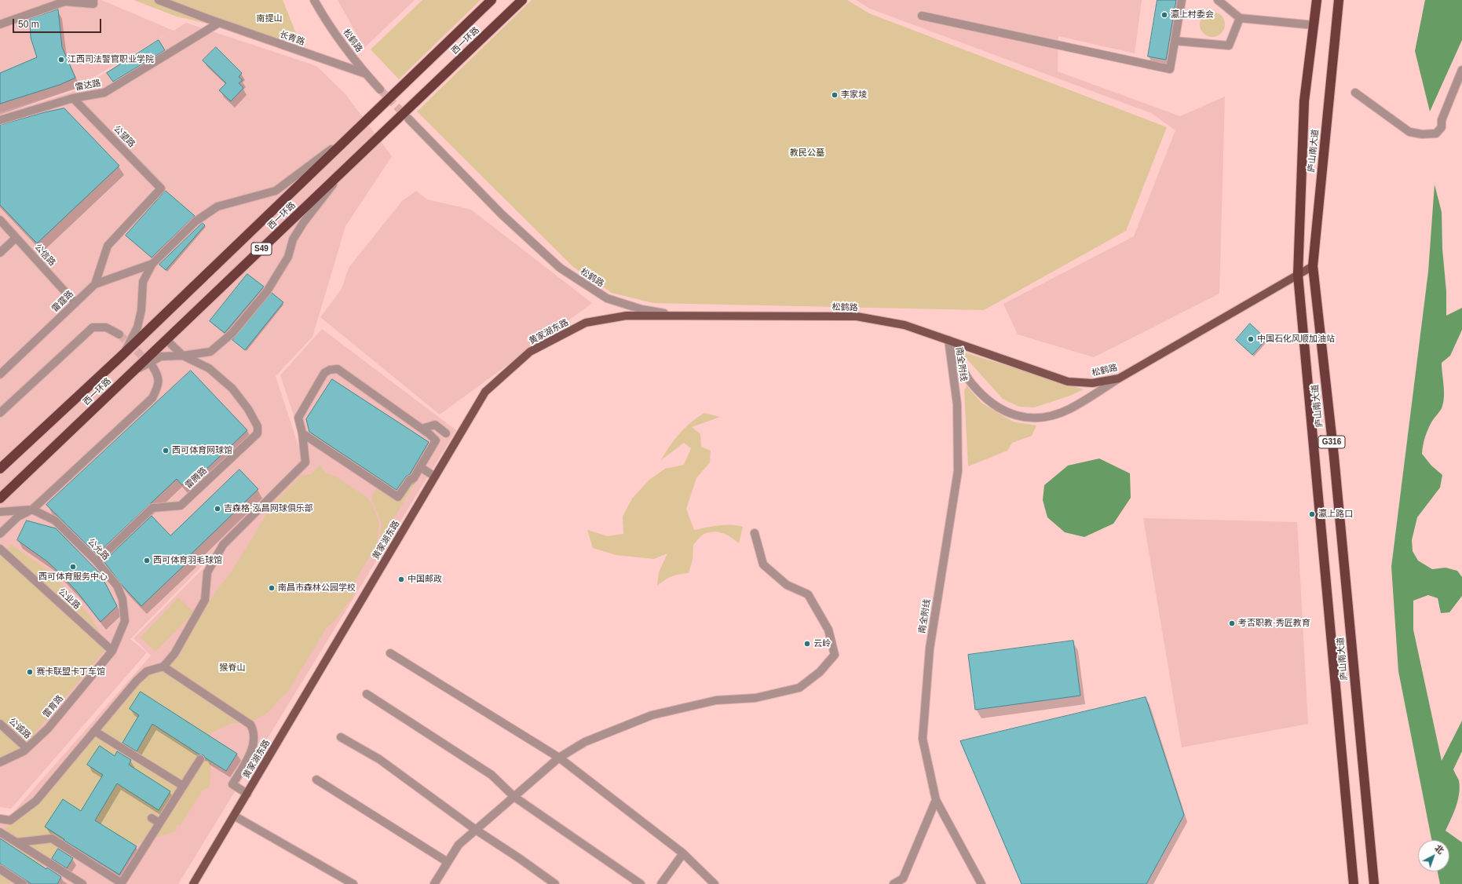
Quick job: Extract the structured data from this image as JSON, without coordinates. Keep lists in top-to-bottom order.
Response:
{
  "streets": {
    "highway": [
      "西一环路",
      "庐山南大道",
      "S49",
      "G316"
    ],
    "main road": ["松鹤路", "黄家湖东路"],
    "street": [
      "长青路",
      "雷达路",
      "公望路",
      "公信路",
      "雷霆路",
      "南全附线",
      "雷腾路",
      "公允路",
      "公业路",
      "雷育路",
      "公诚路"
    ]
  },
  "crossings": [
    ["长青路", "松鹤路"],
    ["长青路", "雷达路"],
    ["松鹤路", "庐山南大道"],
    ["松鹤路", "黄家湖东路"],
    ["松鹤路", "南全附线"],
    ["西一环路", "雷腾路"],
    ["雷达路", "公望路"],
    ["公望路", "雷霆路"],
    ["公信路", "雷霆路"],
    ["雷腾路", "公允路"],
    ["公允路", "公业路"],
    ["公允路", "雷育路"],
    ["公业路", "雷育路"],
    ["雷育路", "公诚路"]
  ],
  "parks": ["南提山", "教民公墓", "猴脊山"],
  "places": [
    "瀛上村委会",
    "江西司法警官职业学院",
    "李家堎",
    "中国石化风顺加油站",
    "西可体育网球馆",
    "吉森格·泓昌网球俱乐部",
    "瀛上路口",
    "西可体育羽毛球馆",
    "西可体育服务中心",
    "中国邮政",
    "南昌市森林公园学校",
    "考否职教·秀匠教育",
    "云岭",
    "赛卡联盟卡丁车馆"
  ],
  "scale_bar": "50 m",
  "north": "top right"
}
